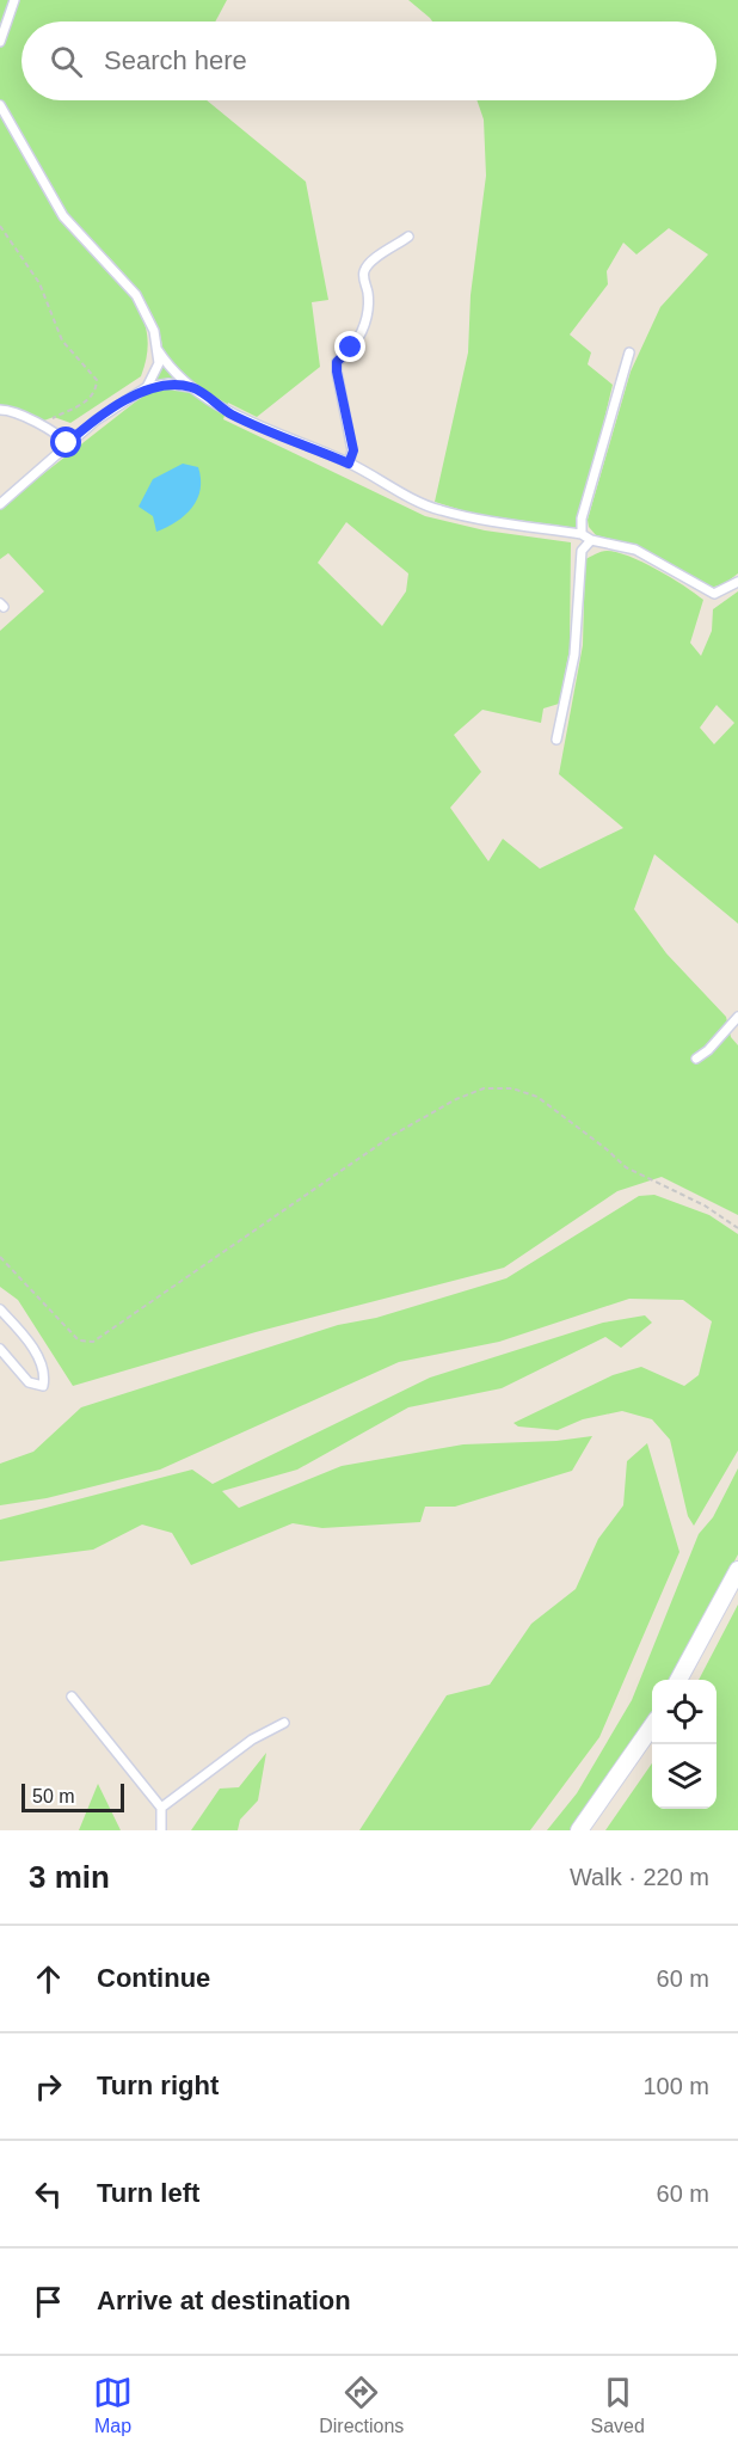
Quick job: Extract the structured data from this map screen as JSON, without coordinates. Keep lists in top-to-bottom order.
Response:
{
  "scale_bar": "50 m",
  "page": {
    "search": "Search here",
    "scale": "50 m",
    "heading": ["3 min", "Walk · 220 m"],
    "list": [
      ["Continue", "60 m"],
      ["Turn right", "100 m"],
      ["Turn left", "60 m"],
      "Arrive at destination"
    ],
    "nav": ["Map", "Directions", "Saved"]
  }
}
